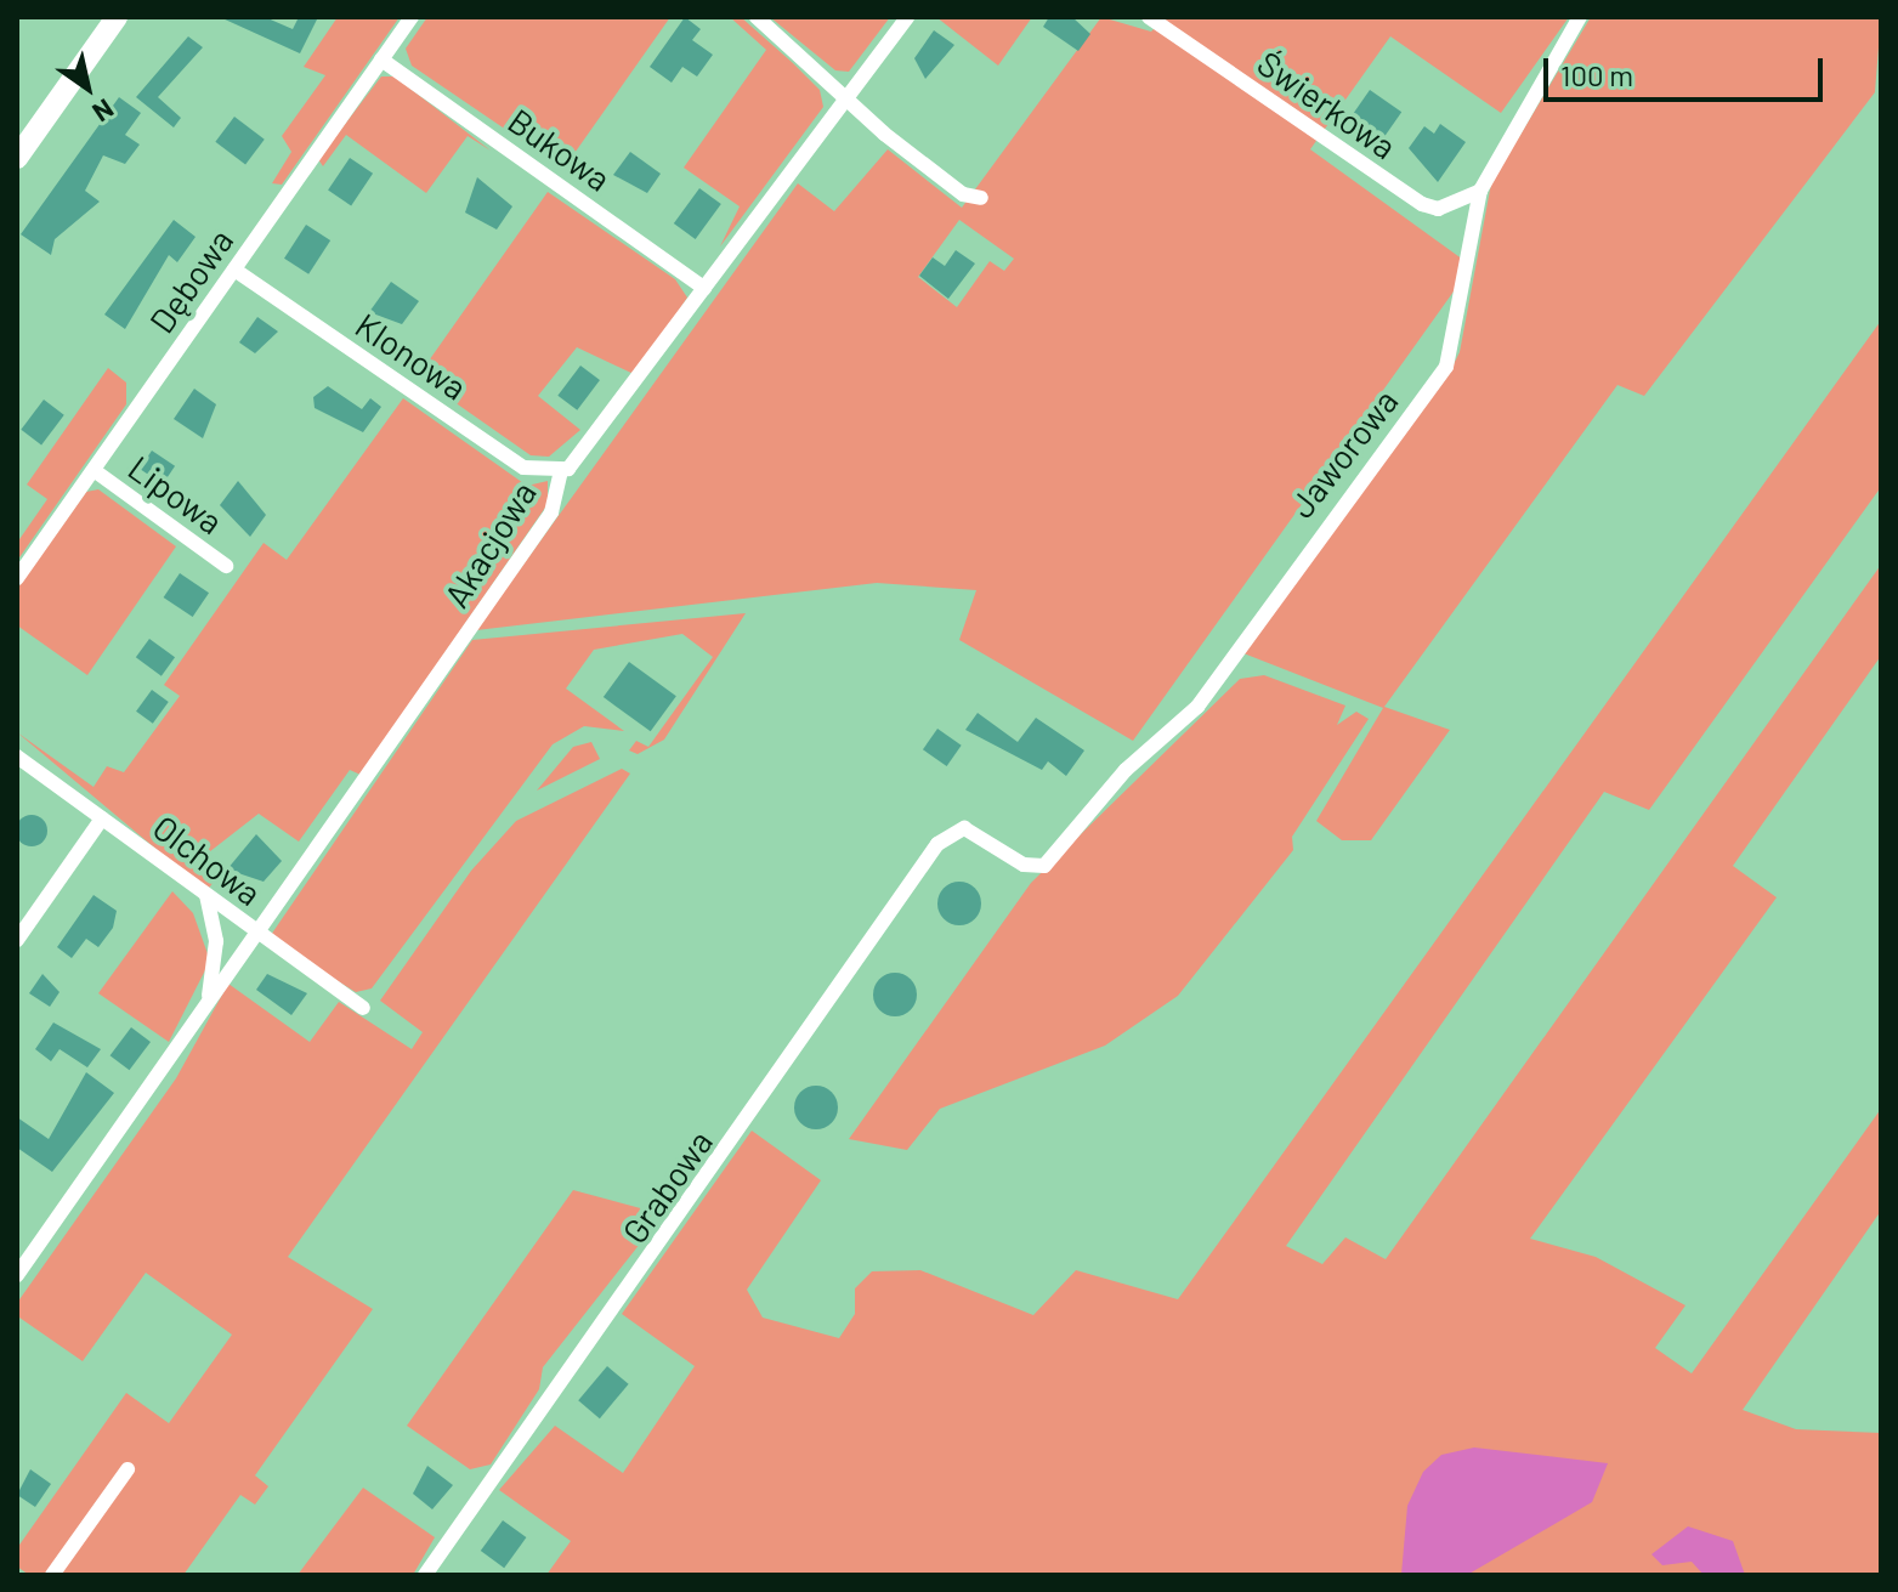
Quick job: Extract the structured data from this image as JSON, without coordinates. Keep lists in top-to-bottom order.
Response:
{
  "streets": {
    "street": [
      "Świerkowa",
      "Bukowa",
      "Dębowa",
      "Klonowa",
      "Jaworowa",
      "Lipowa",
      "Akacjowa",
      "Olchowa",
      "Grabowa"
    ]
  },
  "crossings": [
    ["Świerkowa", "Jaworowa"],
    ["Bukowa", "Dębowa"],
    ["Bukowa", "Akacjowa"],
    ["Dębowa", "Klonowa"],
    ["Dębowa", "Lipowa"],
    ["Klonowa", "Akacjowa"],
    ["Jaworowa", "Grabowa"],
    ["Akacjowa", "Olchowa"]
  ],
  "scale_bar": "100 m",
  "north": "bottom right"
}
